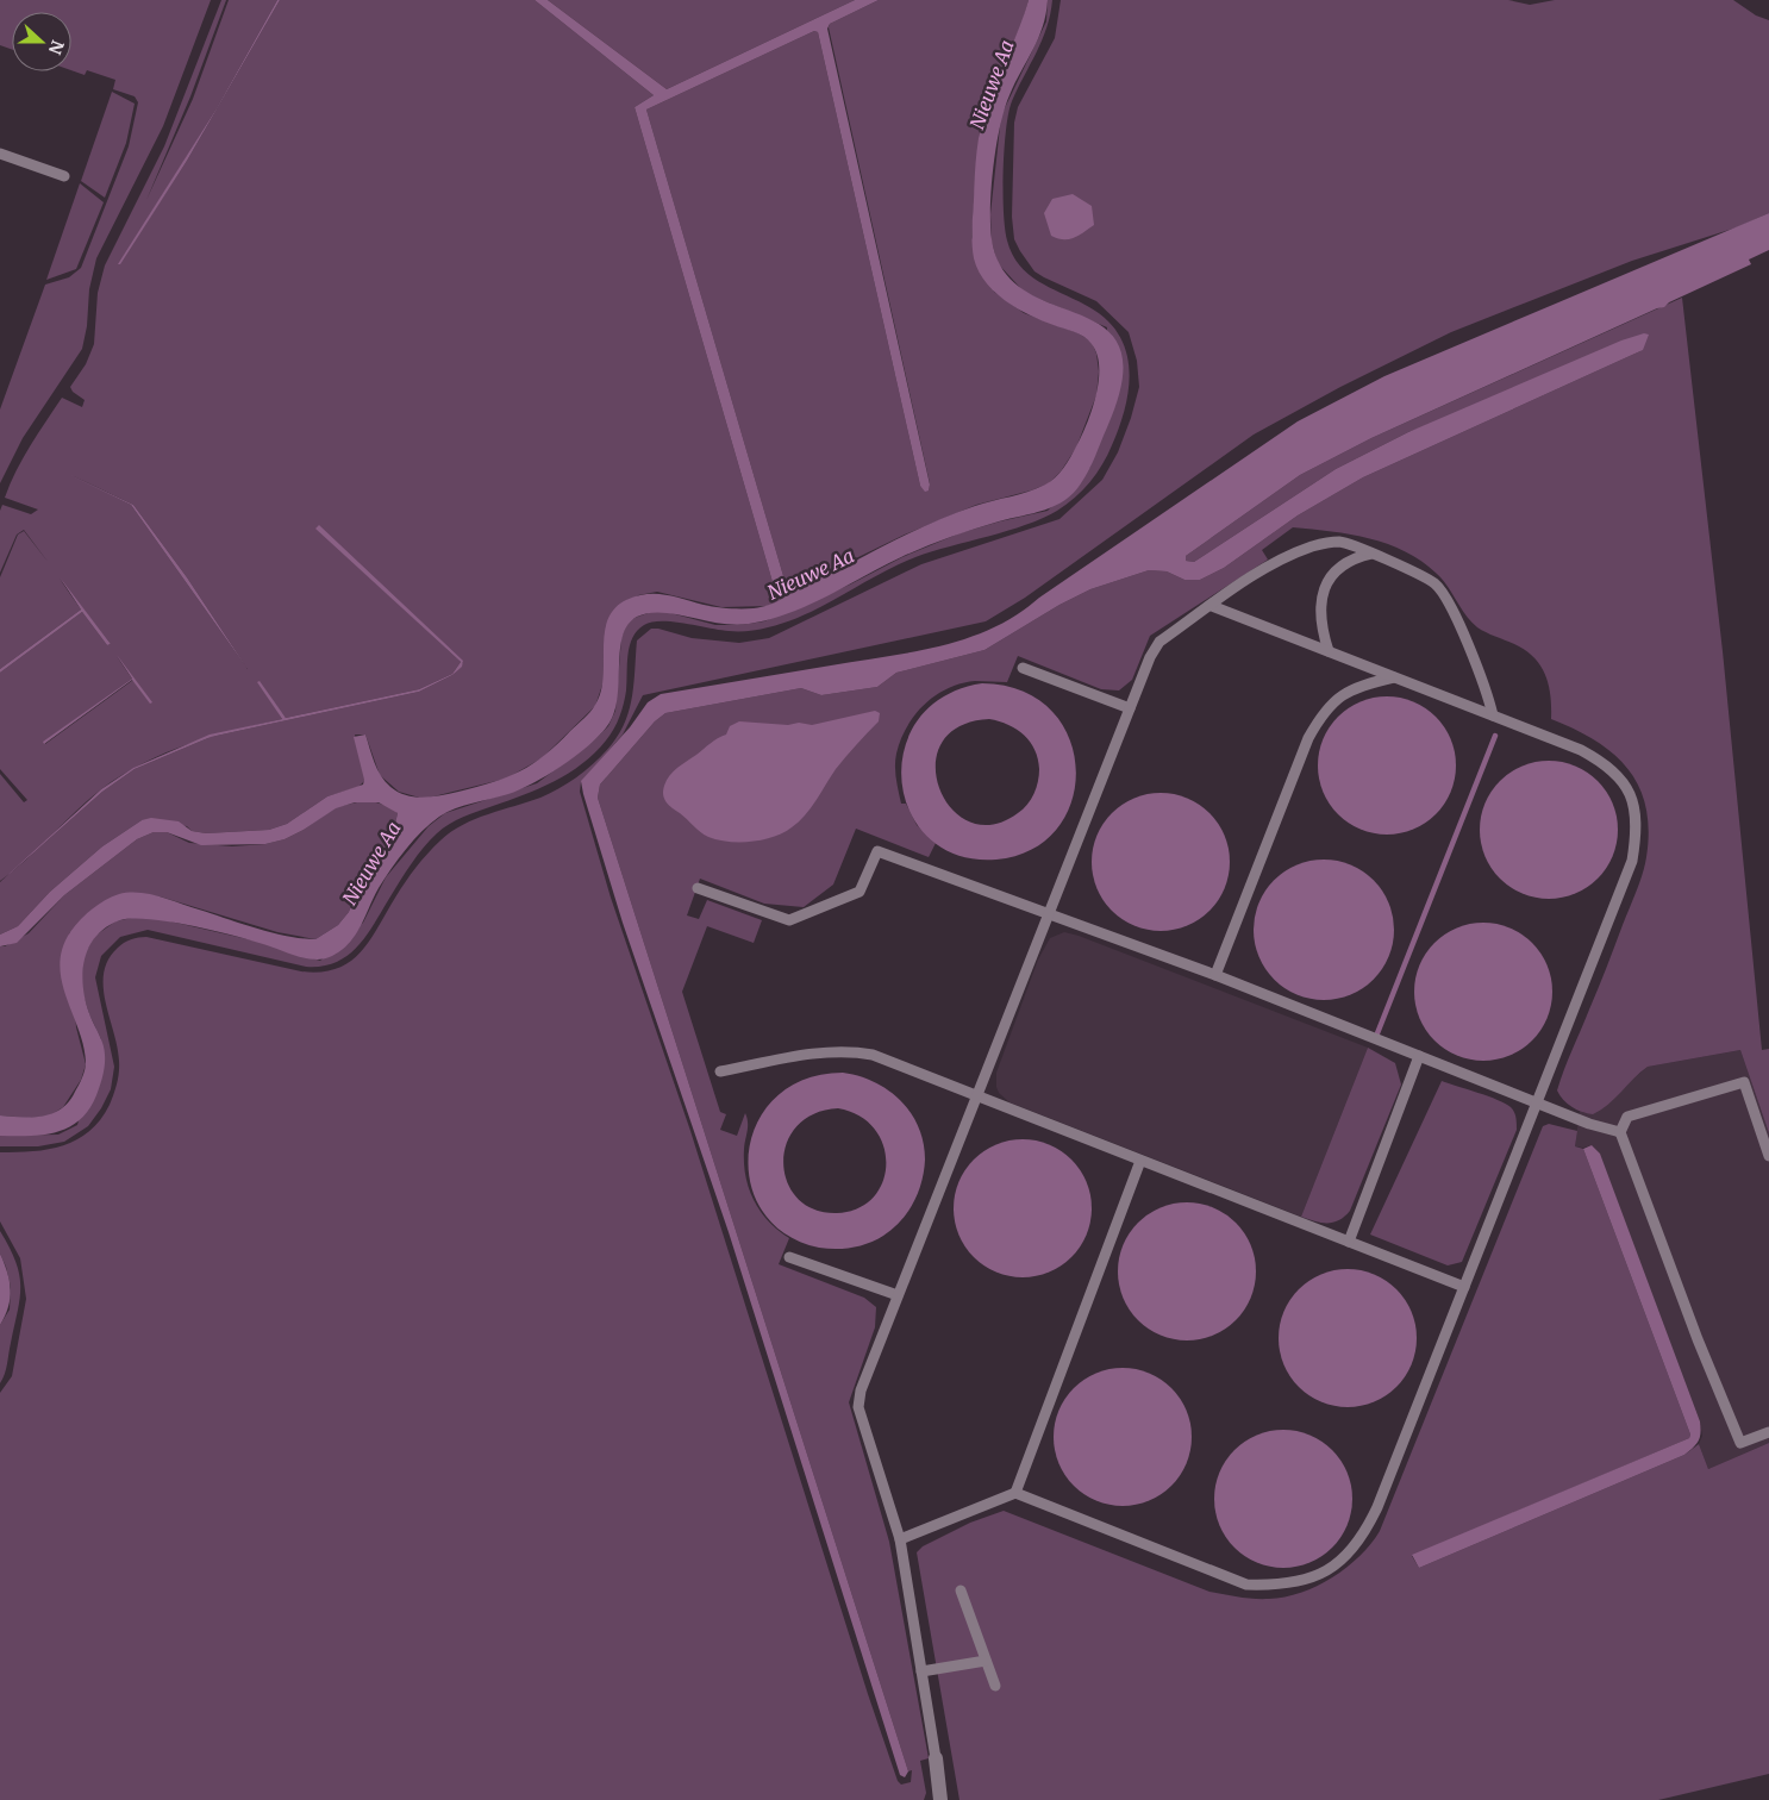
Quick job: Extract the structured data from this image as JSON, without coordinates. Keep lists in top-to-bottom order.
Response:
{
  "water": ["Nieuwe Aa"],
  "north": "right"
}
